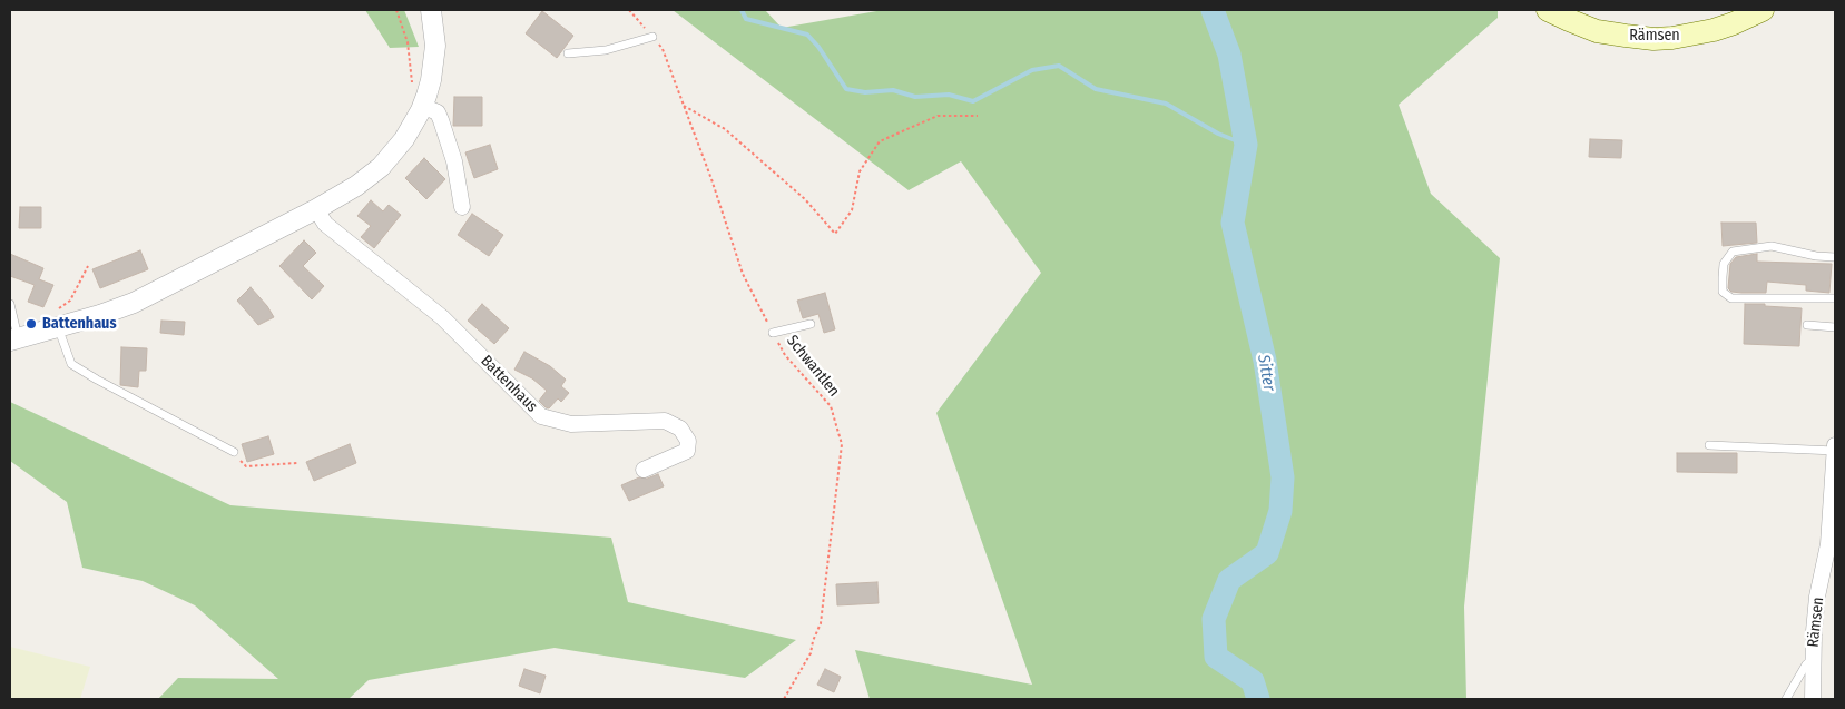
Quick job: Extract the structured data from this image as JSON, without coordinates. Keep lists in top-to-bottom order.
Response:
{
  "streets": {
    "main road": ["Rämsen"],
    "street": ["Battenhaus"],
    "path": ["Schwantlen"]
  },
  "water": ["Sitter"],
  "places": ["Battenhaus"]
}
